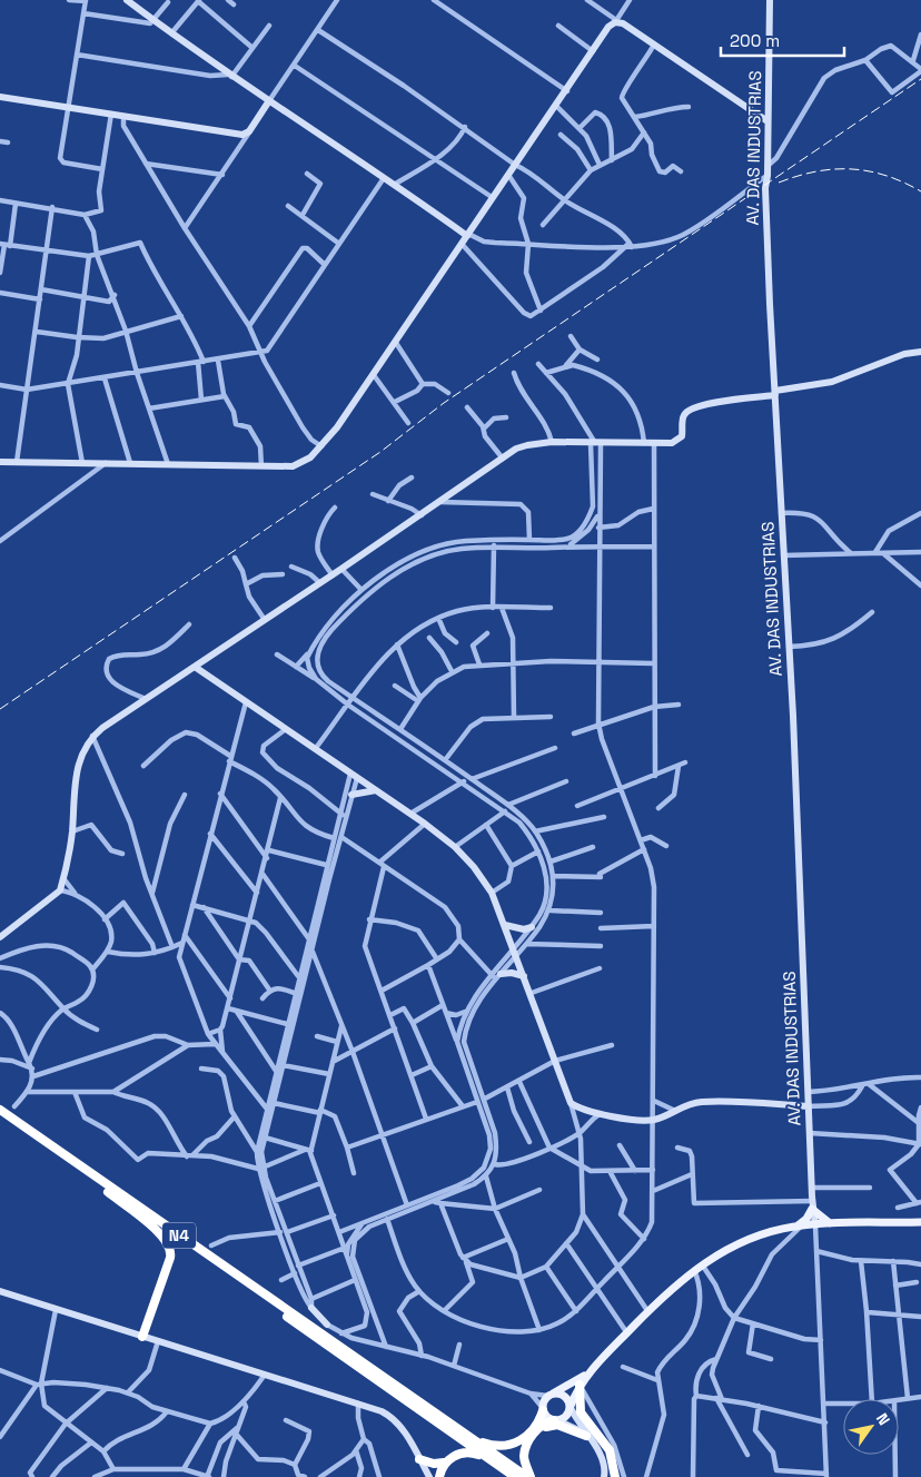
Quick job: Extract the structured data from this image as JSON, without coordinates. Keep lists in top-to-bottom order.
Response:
{
  "streets": {
    "highway": ["N4"],
    "street": ["AV. DAS INDUSTRIAS"]
  },
  "scale_bar": "200 m",
  "north": "top right"
}
